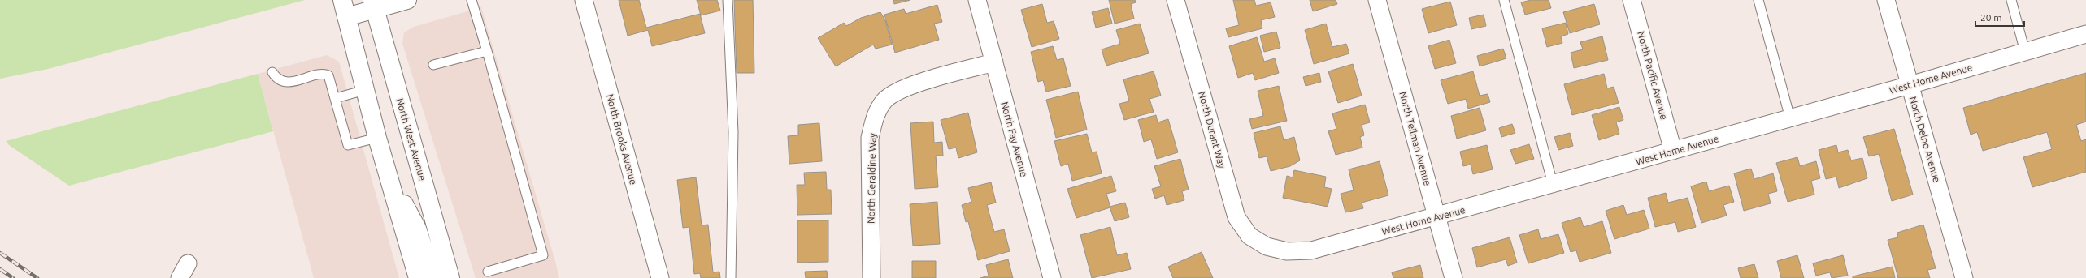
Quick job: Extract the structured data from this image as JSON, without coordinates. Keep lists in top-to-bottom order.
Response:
{
  "streets": {
    "main road": ["North West Avenue"],
    "street": [
      "North Pacific Avenue",
      "West Home Avenue",
      "North Durant Way",
      "North Teilman Avenue",
      "North Brooks Avenue",
      "North Fay Avenue",
      "North Delno Avenue",
      "North Geraldine Way"
    ]
  },
  "crossings": [
    ["North Pacific Avenue", "West Home Avenue"],
    ["West Home Avenue", "North Durant Way"],
    ["West Home Avenue", "North Teilman Avenue"],
    ["West Home Avenue", "North Delno Avenue"],
    ["North Fay Avenue", "North Geraldine Way"]
  ],
  "scale_bar": "20 m"
}
